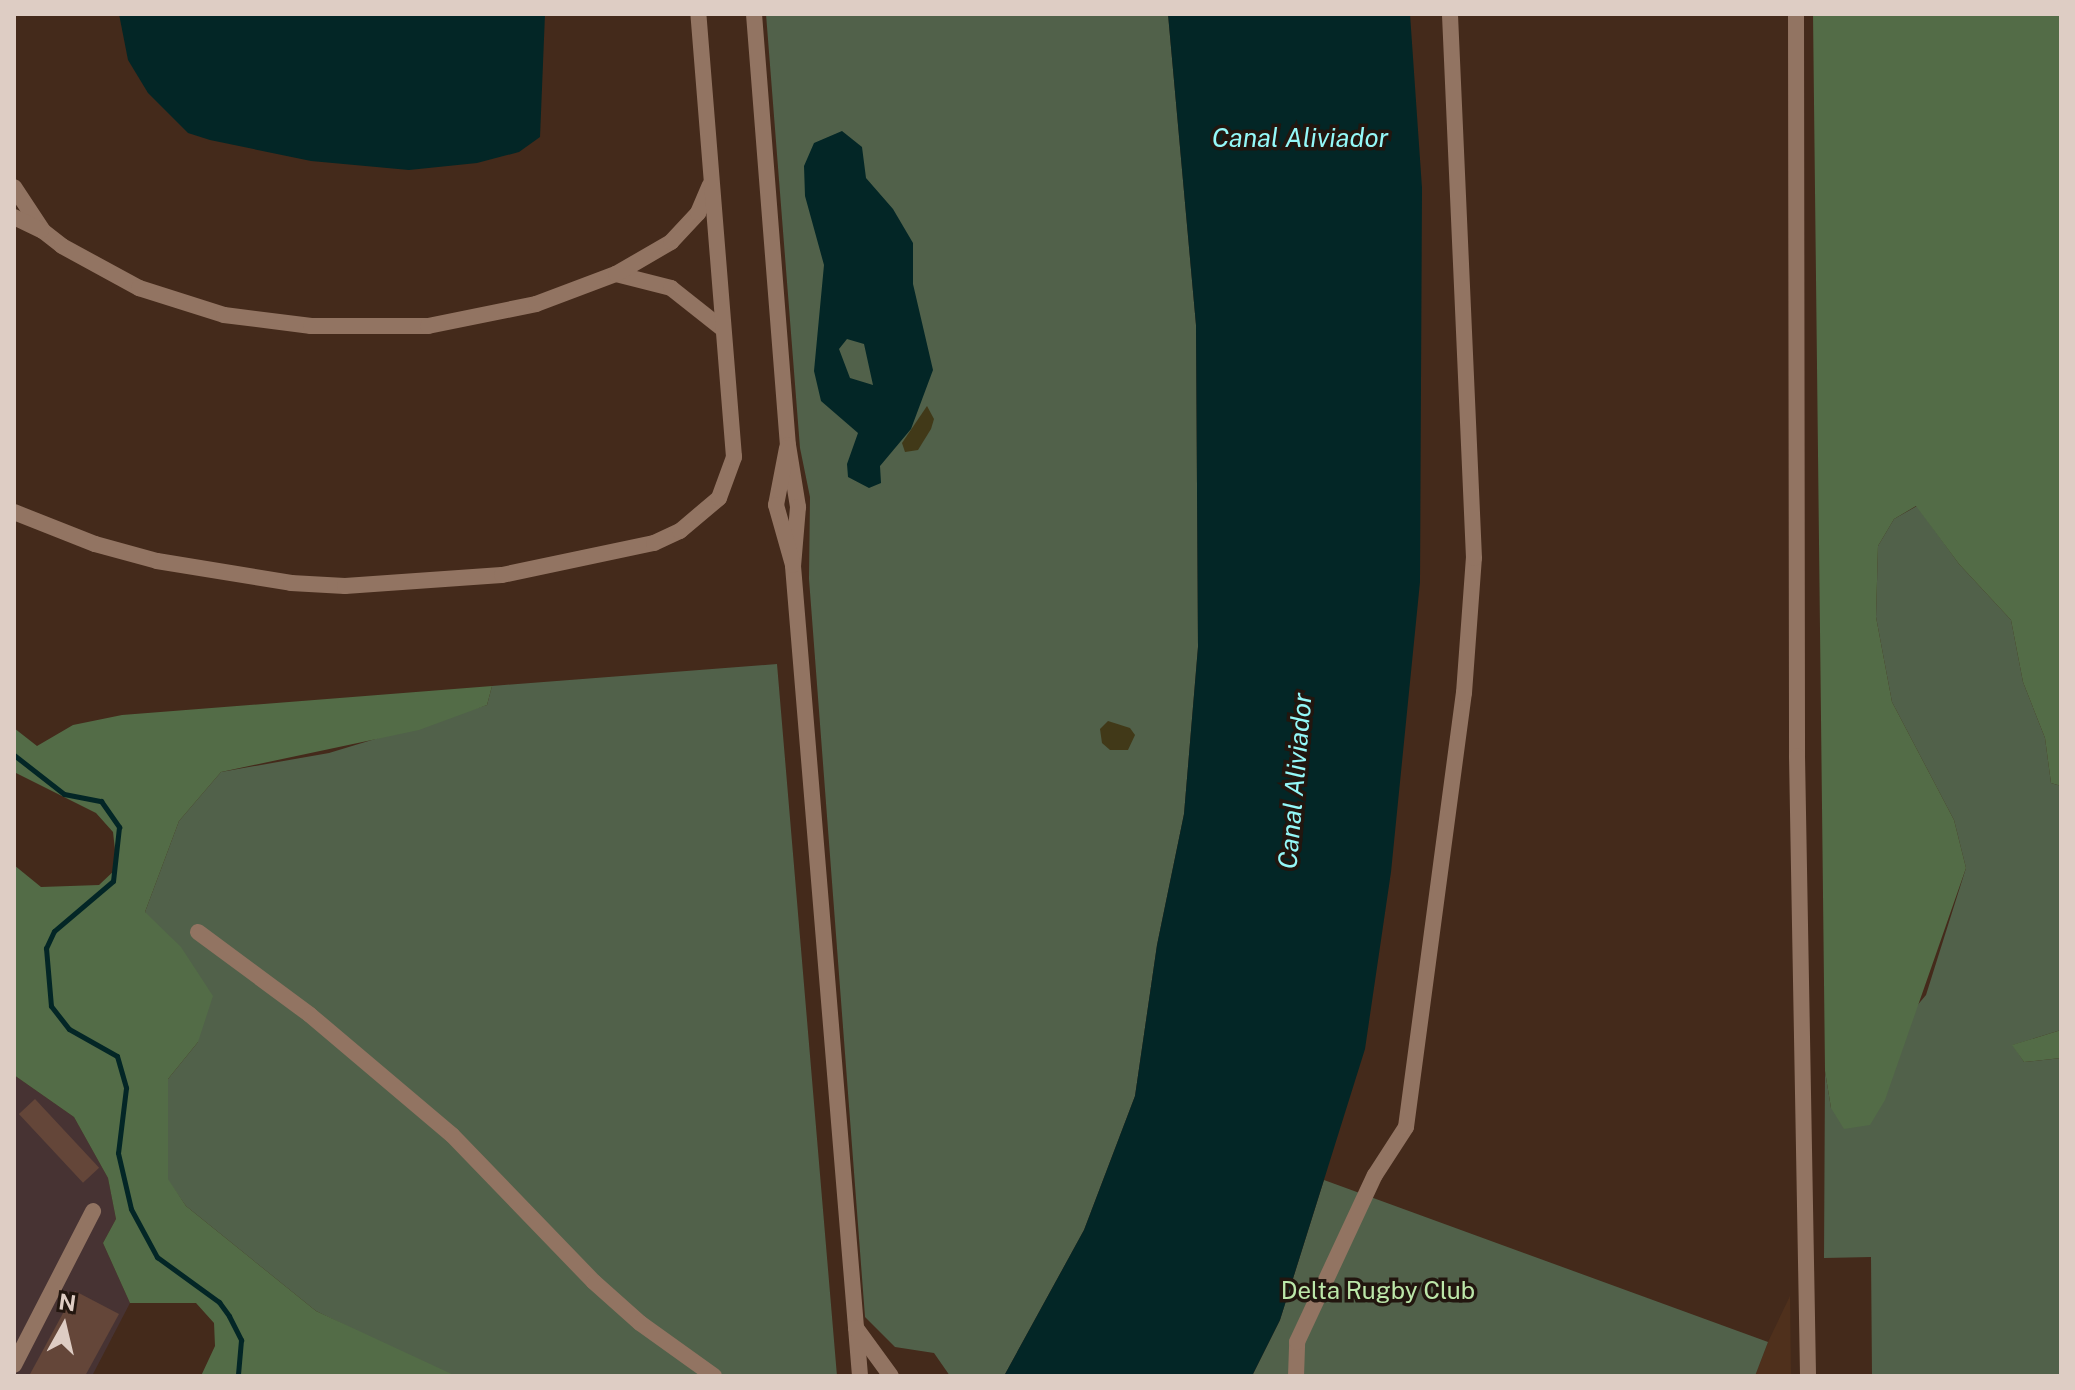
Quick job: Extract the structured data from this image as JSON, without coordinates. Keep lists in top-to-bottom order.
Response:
{
  "water": ["Canal Aliviador"],
  "parks": ["Delta Rugby Club"],
  "north": "top"
}
